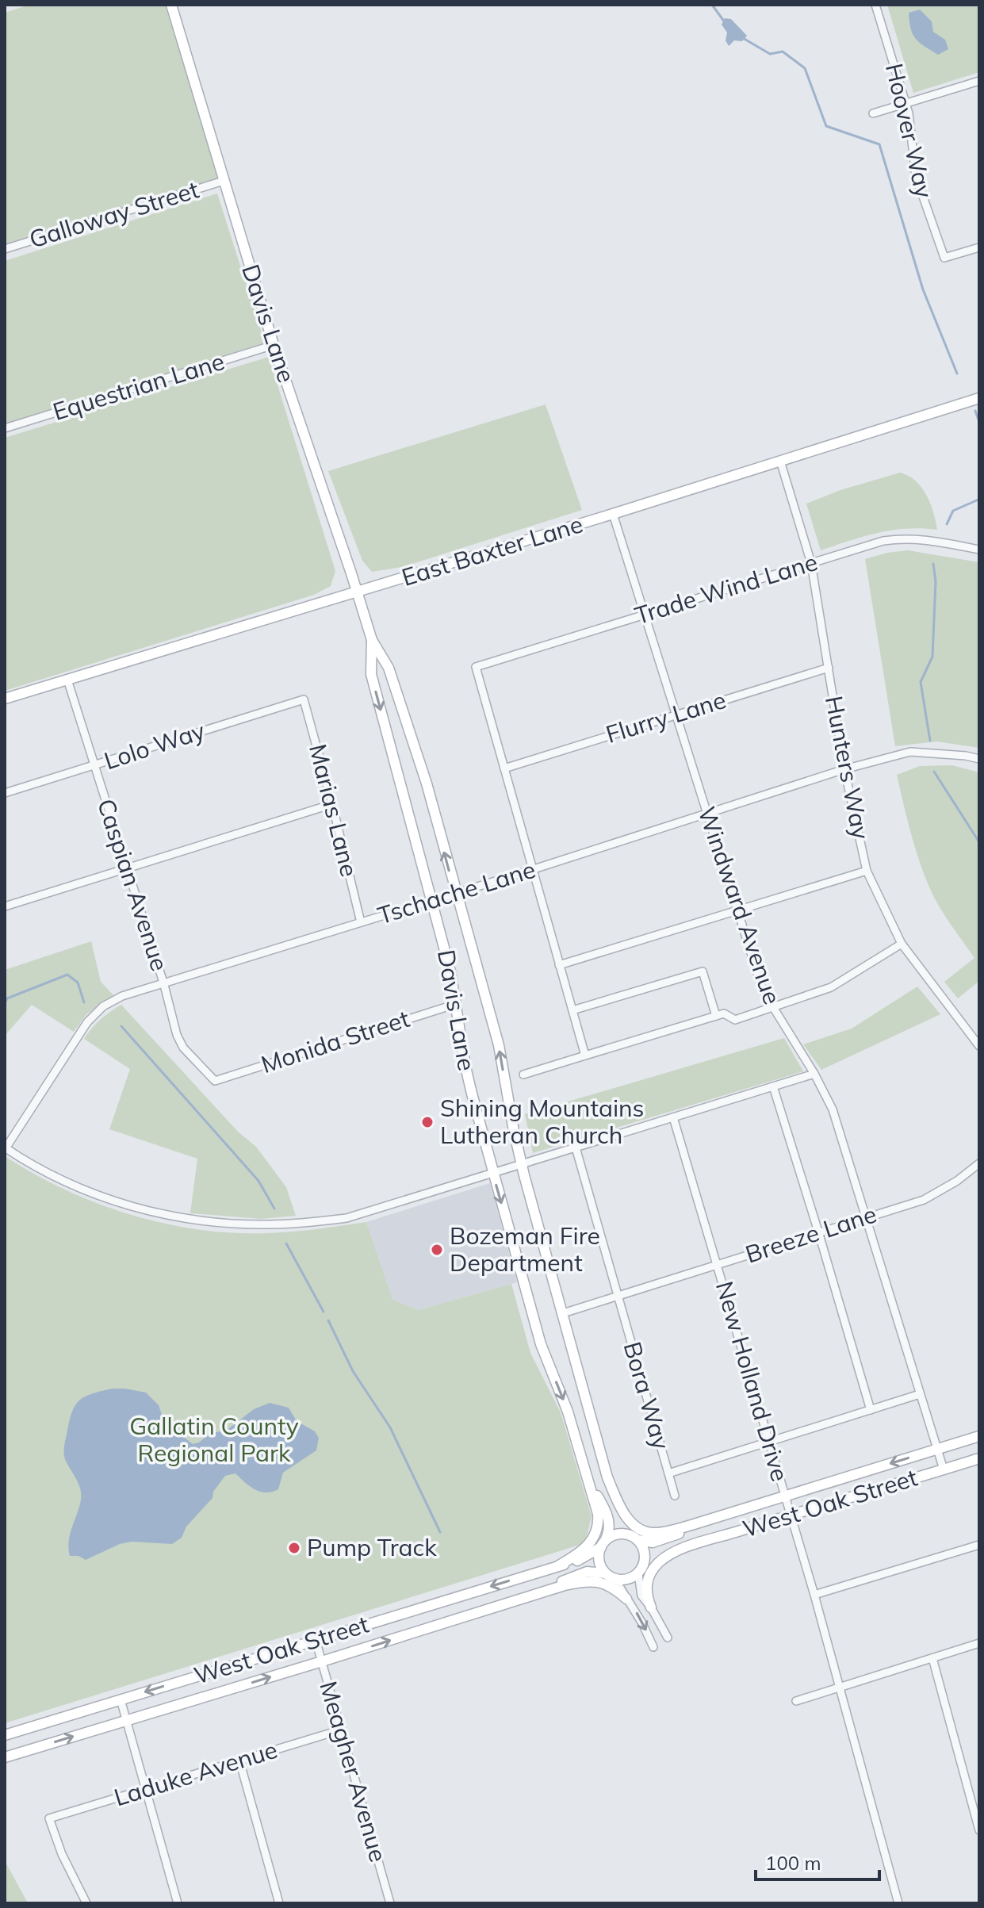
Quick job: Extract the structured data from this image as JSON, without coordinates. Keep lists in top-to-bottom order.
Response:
{
  "streets": {
    "main road": ["Davis Lane", "East Baxter Lane", "West Oak Street"],
    "street": [
      "Hoover Way",
      "Galloway Street",
      "Equestrian Lane",
      "Trade Wind Lane",
      "Flurry Lane",
      "Lolo Way",
      "Hunters Way",
      "Marias Lane",
      "Caspian Avenue",
      "Tschache Lane",
      "Windward Avenue",
      "Monida Street",
      "Breeze Lane",
      "New Holland Drive",
      "Bora Way",
      "Meagher Avenue",
      "Laduke Avenue"
    ]
  },
  "crossings": [
    ["Galloway Street", "Davis Lane"],
    ["Davis Lane", "Equestrian Lane"],
    ["Davis Lane", "East Baxter Lane"],
    ["Davis Lane", "Tschache Lane"],
    ["Davis Lane", "Monida Street"],
    ["Davis Lane", "Breeze Lane"],
    ["East Baxter Lane", "Hunters Way"],
    ["East Baxter Lane", "Caspian Avenue"],
    ["East Baxter Lane", "Windward Avenue"],
    ["Trade Wind Lane", "Flurry Lane"],
    ["Trade Wind Lane", "Hunters Way"],
    ["Trade Wind Lane", "Windward Avenue"],
    ["Flurry Lane", "Hunters Way"],
    ["Flurry Lane", "Windward Avenue"],
    ["Lolo Way", "Marias Lane"],
    ["Lolo Way", "Caspian Avenue"],
    ["Hunters Way", "Tschache Lane"],
    ["Marias Lane", "Tschache Lane"],
    ["Caspian Avenue", "Tschache Lane"],
    ["Caspian Avenue", "Monida Street"],
    ["Tschache Lane", "Windward Avenue"],
    ["Windward Avenue", "Breeze Lane"],
    ["Windward Avenue", "West Oak Street"],
    ["Breeze Lane", "New Holland Drive"],
    ["Breeze Lane", "Bora Way"],
    ["New Holland Drive", "West Oak Street"],
    ["West Oak Street", "Meagher Avenue"],
    ["Meagher Avenue", "Laduke Avenue"]
  ],
  "parks": ["Gallatin County Regional Park"],
  "places": ["Shining Mountains Lutheran Church", "Bozeman Fire Department", "Pump Track"],
  "scale_bar": "100 m"
}
